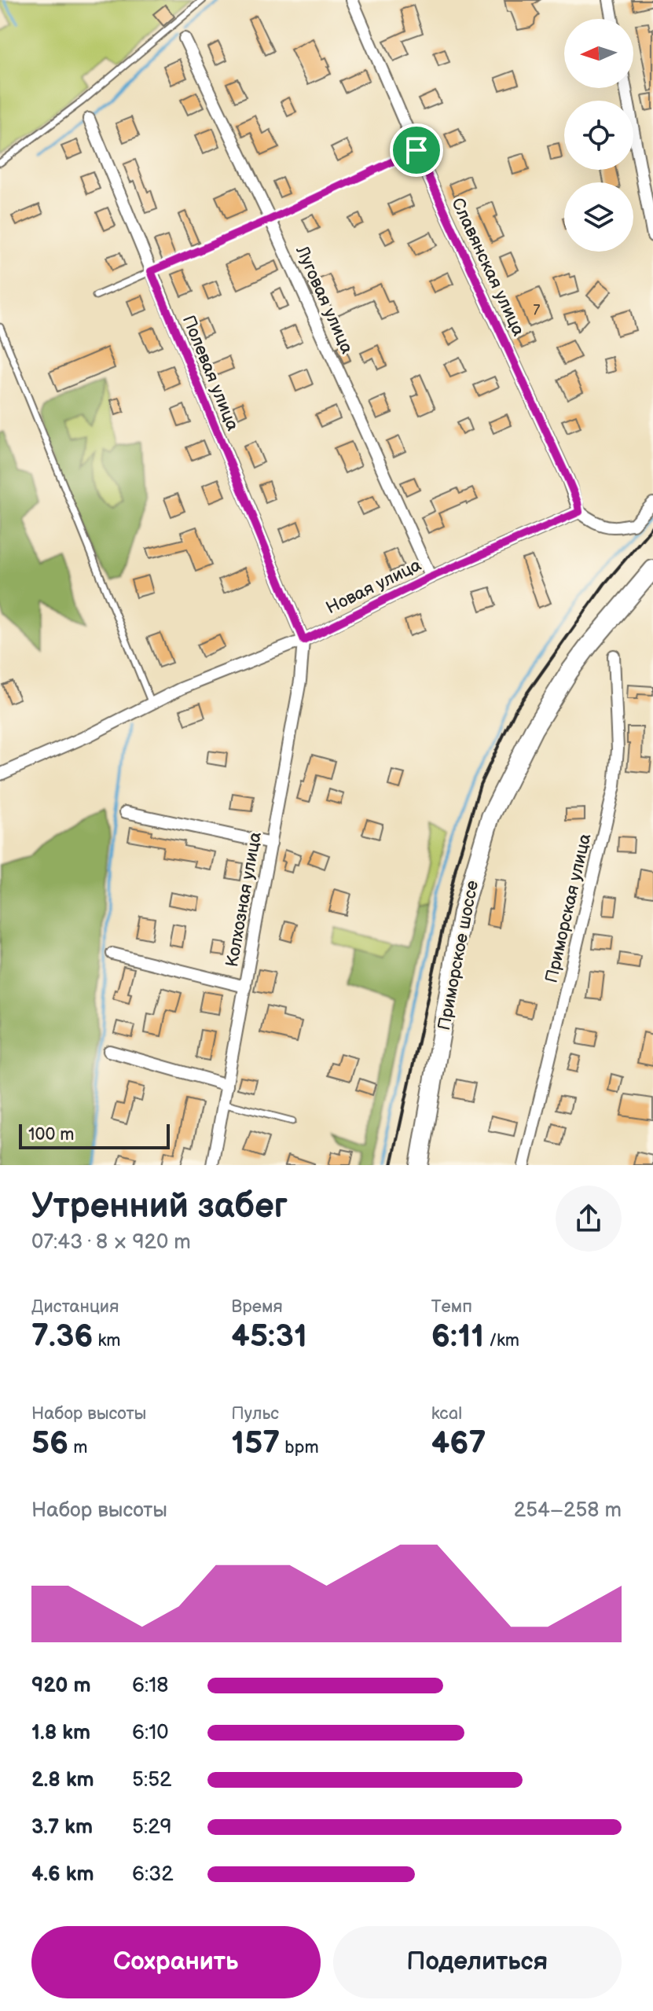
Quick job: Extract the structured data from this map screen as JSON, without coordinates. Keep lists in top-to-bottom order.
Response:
{
  "streets": {
    "main road": ["Приморское шоссе"],
    "street": [
      "Славянская улица",
      "Луговая улица",
      "Полевая улица",
      "Новая улица",
      "Колхозная улица",
      "Приморская улица"
    ]
  },
  "crossings": [
    ["Славянская улица", "Новая улица"],
    ["Луговая улица", "Новая улица"],
    ["Полевая улица", "Новая улица"],
    ["Полевая улица", "Колхозная улица"],
    ["Новая улица", "Колхозная улица"]
  ],
  "house_numbers": ["7"],
  "scale_bar": "100 m",
  "north": "left",
  "page": {
    "scale": "100 m",
    "heading": ["Утренний забег", "07:43 · 8 × 920 m"],
    "stats": [
      ["Дистанция", "7.36 km"],
      ["Время", "45:31"],
      ["Темп", "6:11 /km"],
      ["Набор высоты", "56 m"],
      ["Пульс", "157 bpm"],
      ["kcal", "467"]
    ],
    "chart": ["Набор высоты", "254–258 m"],
    "list": [
      {
        "name": "920 m",
        "note": "6:18"
      },
      {
        "name": "1.8 km",
        "note": "6:10"
      },
      {
        "name": "2.8 km",
        "note": "5:52"
      },
      {
        "name": "3.7 km",
        "note": "5:29"
      },
      {
        "name": "4.6 km",
        "note": "6:32"
      }
    ],
    "buttons": ["Сохранить", "Поделиться"]
  }
}
